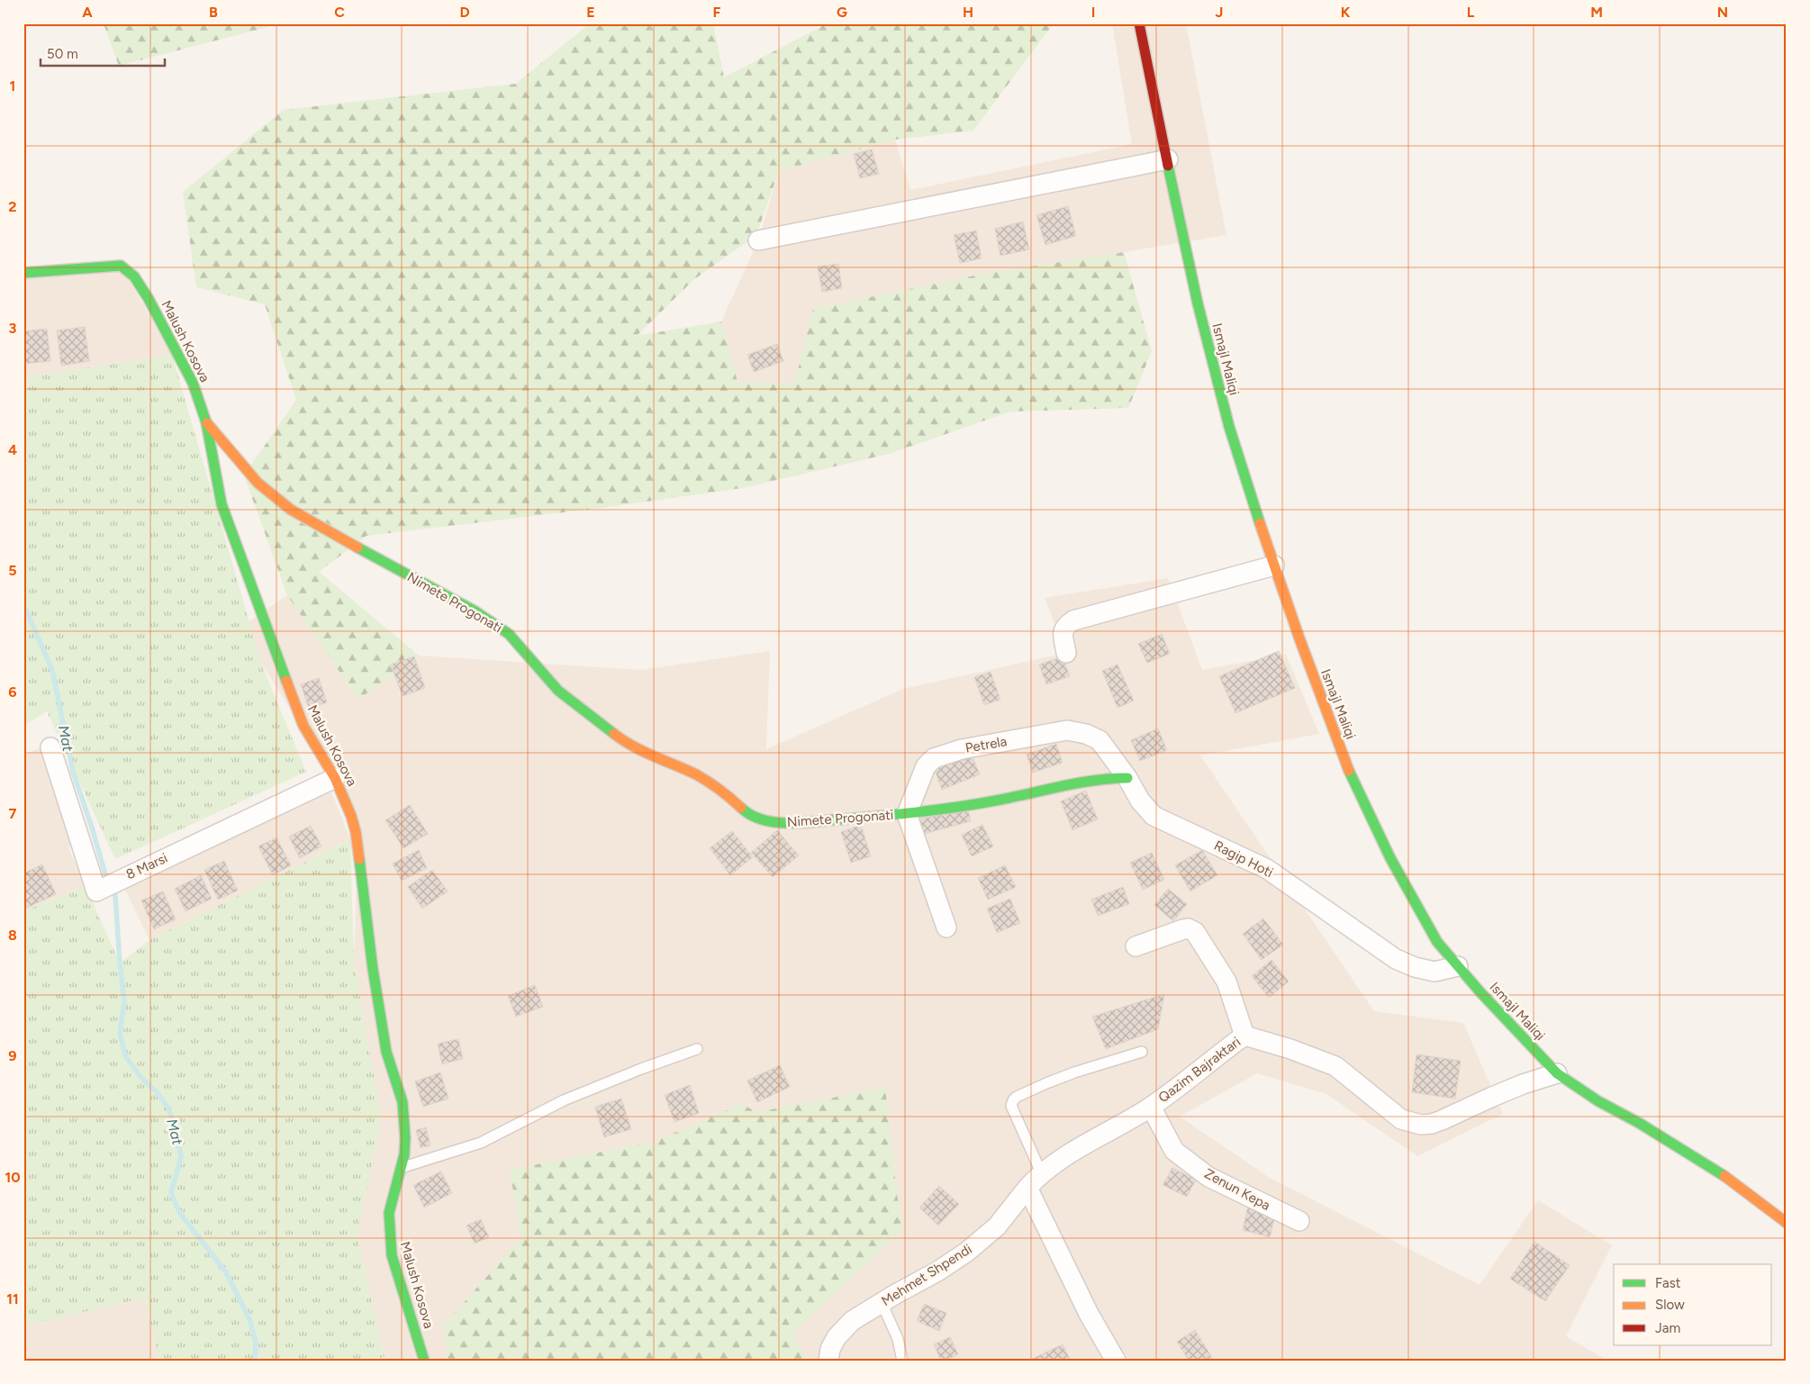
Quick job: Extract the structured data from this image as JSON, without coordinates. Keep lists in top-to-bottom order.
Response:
{
  "streets": {
    "street": [
      "Malush Kosova",
      "Ismajl Maliqi",
      "Nimete Progonati",
      "Petrela",
      "Ragip Hoti",
      "8 Marsi",
      "Qazim Bajraktari",
      "Zenun Kepa",
      "Mehmet Shpendi"
    ]
  },
  "crossings": [
    ["Malush Kosova", "Nimete Progonati"],
    ["Malush Kosova", "8 Marsi"],
    ["Ismajl Maliqi", "Ragip Hoti"],
    ["Ismajl Maliqi", "Qazim Bajraktari"],
    ["Nimete Progonati", "Petrela"],
    ["Nimete Progonati", "Ragip Hoti"],
    ["Petrela", "Ragip Hoti"],
    ["Qazim Bajraktari", "Zenun Kepa"],
    ["Qazim Bajraktari", "Mehmet Shpendi"]
  ],
  "water": ["Mat"],
  "legend": ["Fast", "Slow", "Jam"],
  "scale_bar": "50 m",
  "grid": {
    "columns": [
      "A",
      "B",
      "C",
      "D",
      "E",
      "F",
      "G",
      "H",
      "I",
      "J",
      "K",
      "L",
      "M",
      "N"
    ],
    "rows": [
      "1",
      "2",
      "3",
      "4",
      "5",
      "6",
      "7",
      "8",
      "9",
      "10",
      "11"
    ]
  }
}
